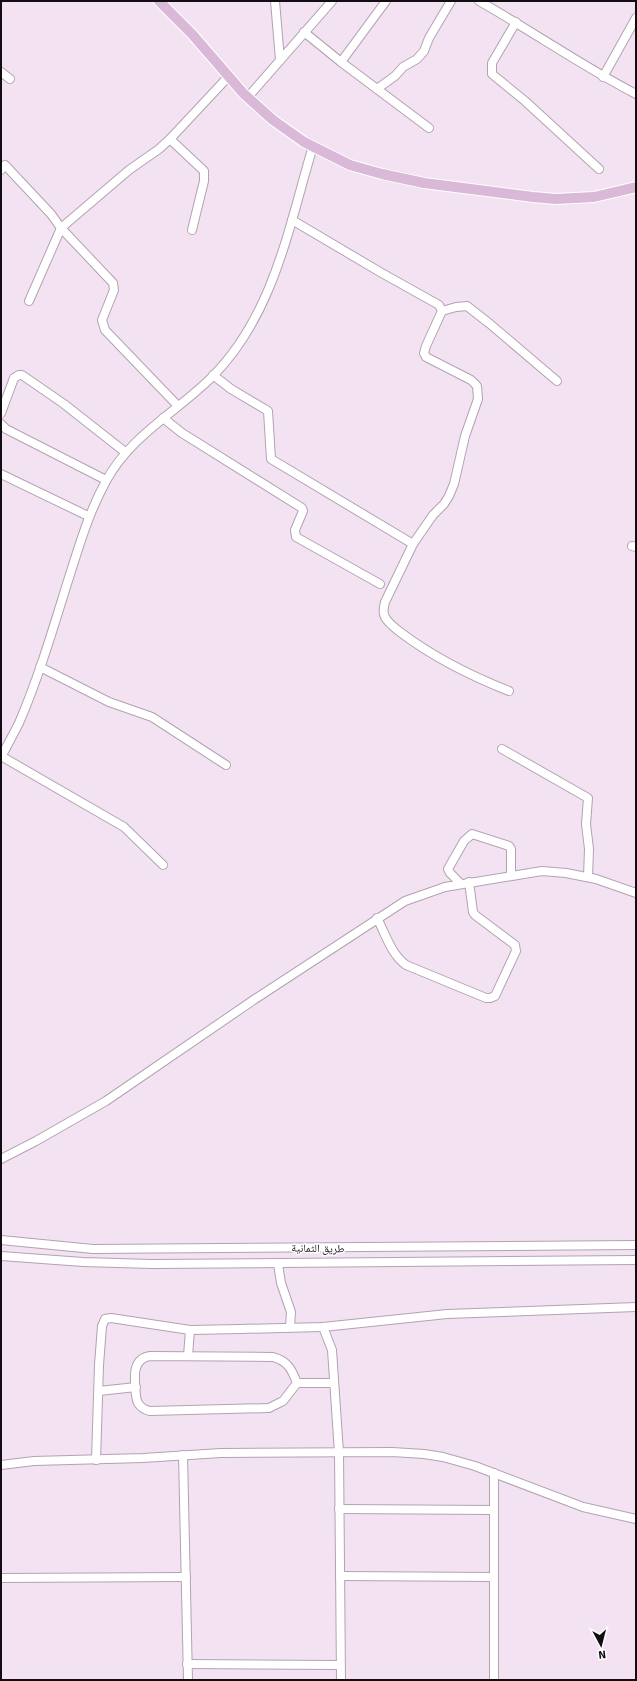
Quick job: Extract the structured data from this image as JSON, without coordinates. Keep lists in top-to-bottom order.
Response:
{
  "streets": {
    "street": ["طريق الثمانية"]
  },
  "north": "bottom"
}
